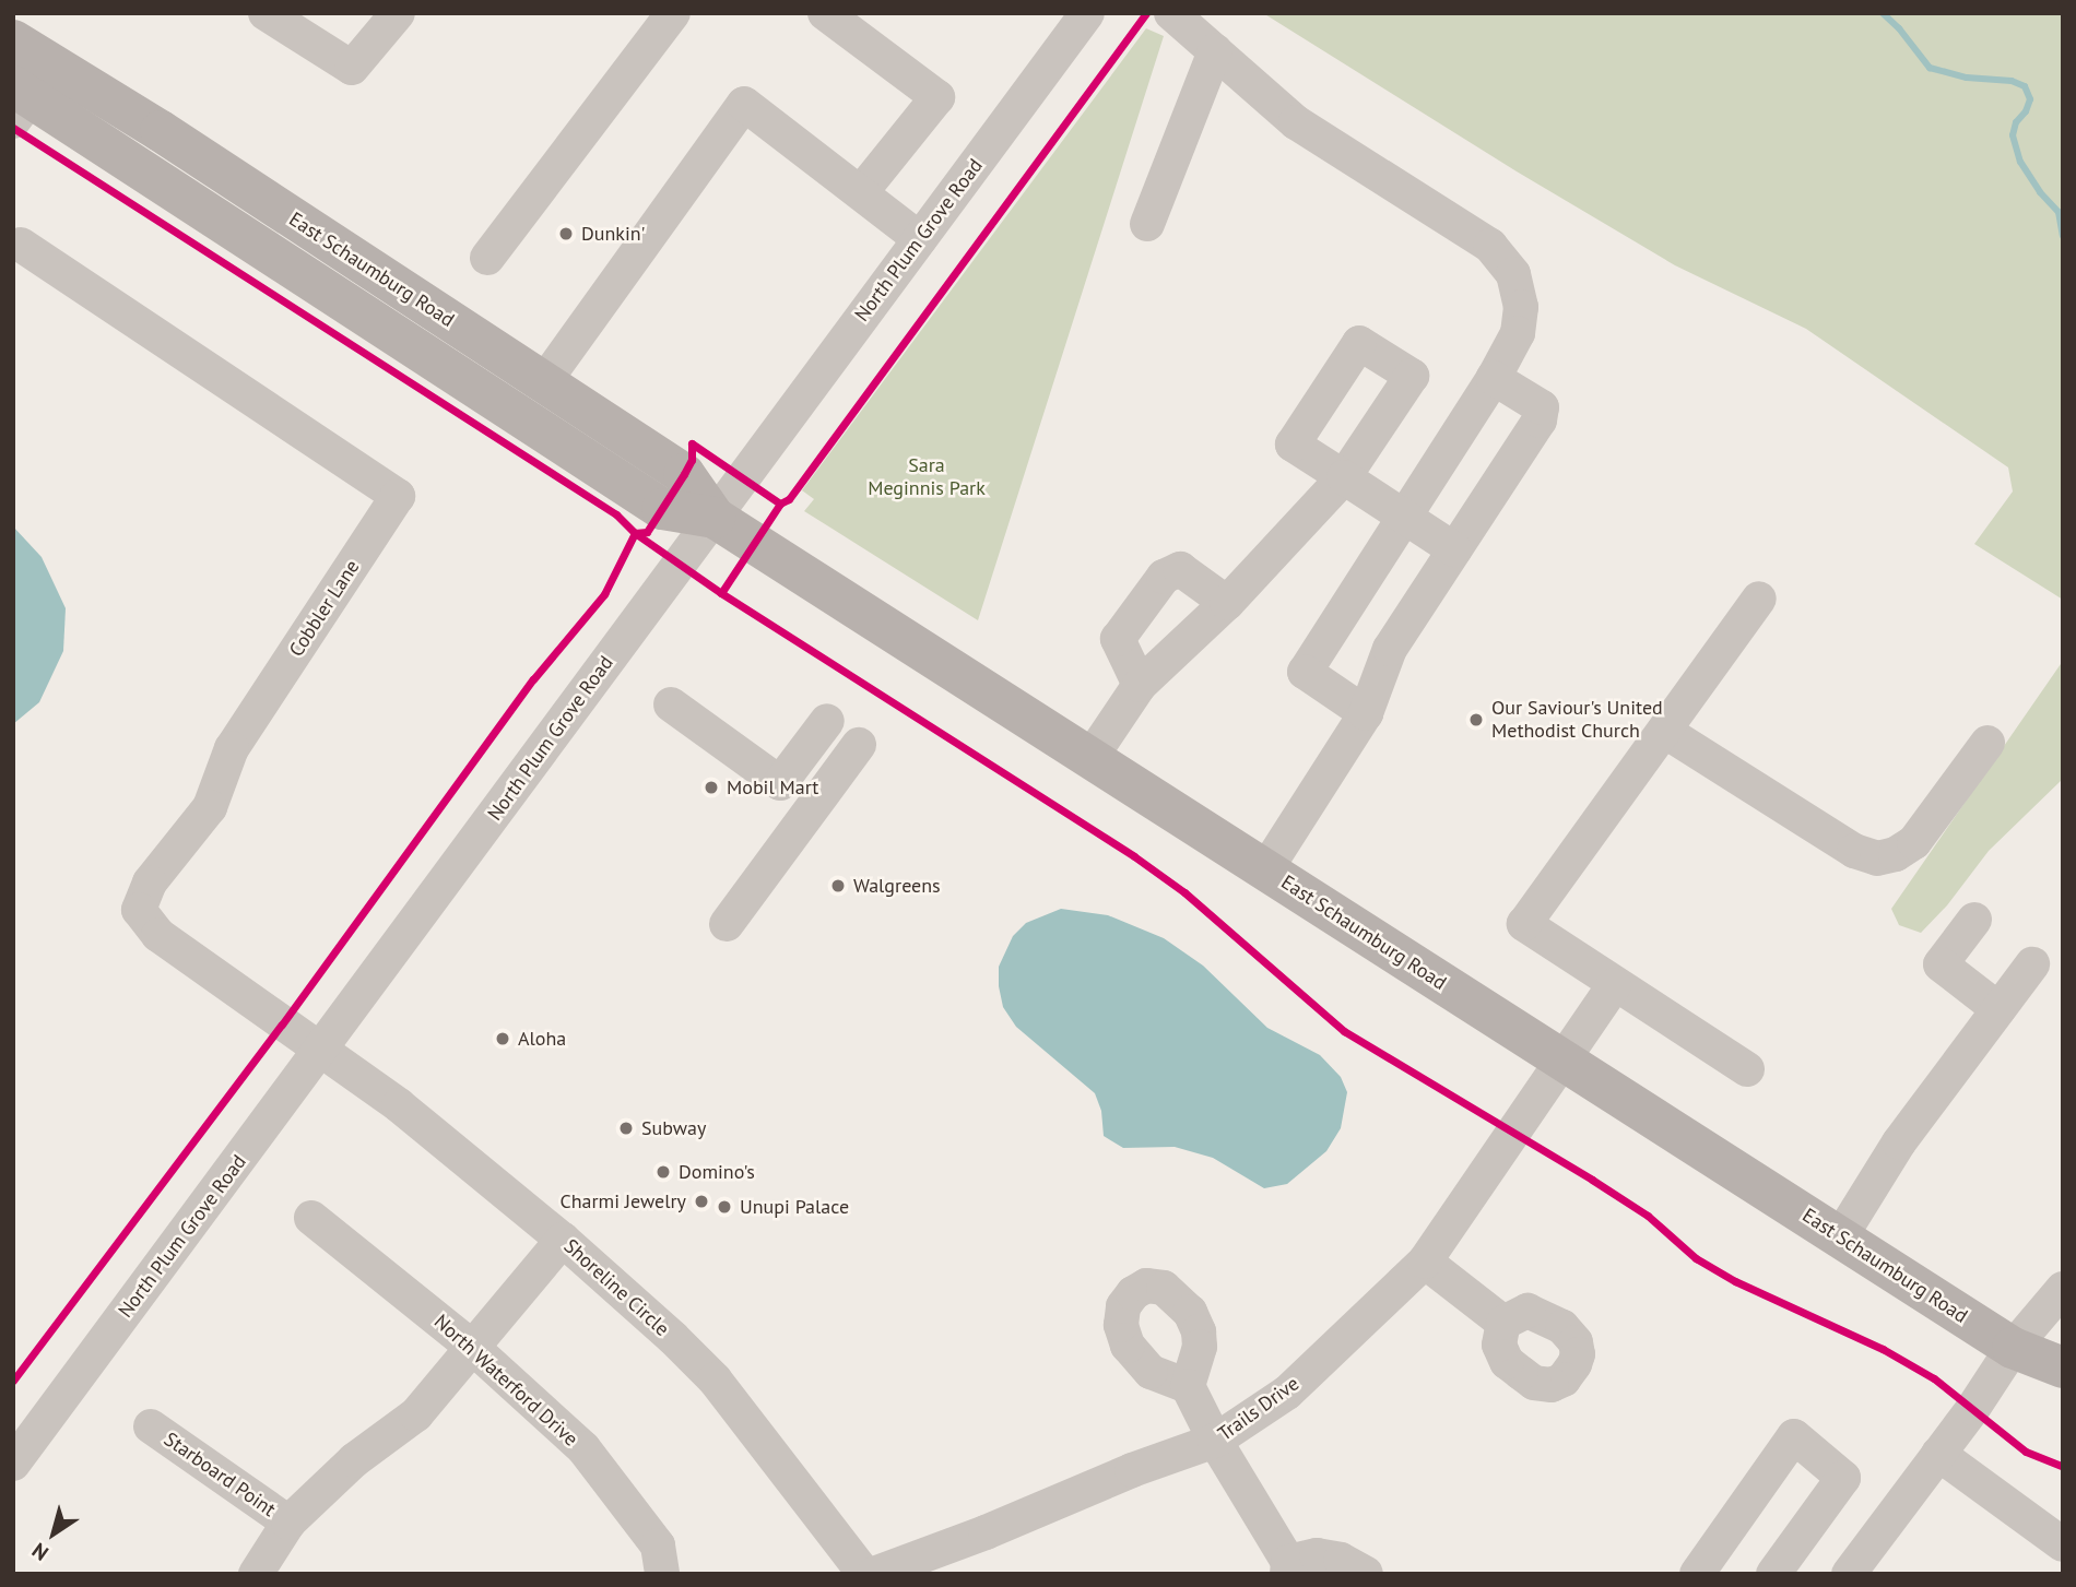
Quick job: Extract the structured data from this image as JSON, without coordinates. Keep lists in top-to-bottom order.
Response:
{
  "streets": {
    "main road": ["East Schaumburg Road"],
    "street": [
      "North Plum Grove Road",
      "Cobbler Lane",
      "Shoreline Circle",
      "North Waterford Drive",
      "Trails Drive",
      "Starboard Point"
    ]
  },
  "crossings": [
    ["North Plum Grove Road", "East Schaumburg Road"],
    ["North Plum Grove Road", "Cobbler Lane"],
    ["North Plum Grove Road", "Shoreline Circle"],
    ["East Schaumburg Road", "Trails Drive"],
    ["Cobbler Lane", "Shoreline Circle"]
  ],
  "parks": ["Sara Meginnis Park"],
  "places": [
    "Dunkin'",
    "Our Saviour's United Methodist Church",
    "Mobil Mart",
    "Walgreens",
    "Aloha",
    "Subway",
    "Domino's",
    "Charmi Jewelry",
    "Unupi Palace"
  ],
  "north": "bottom left"
}
